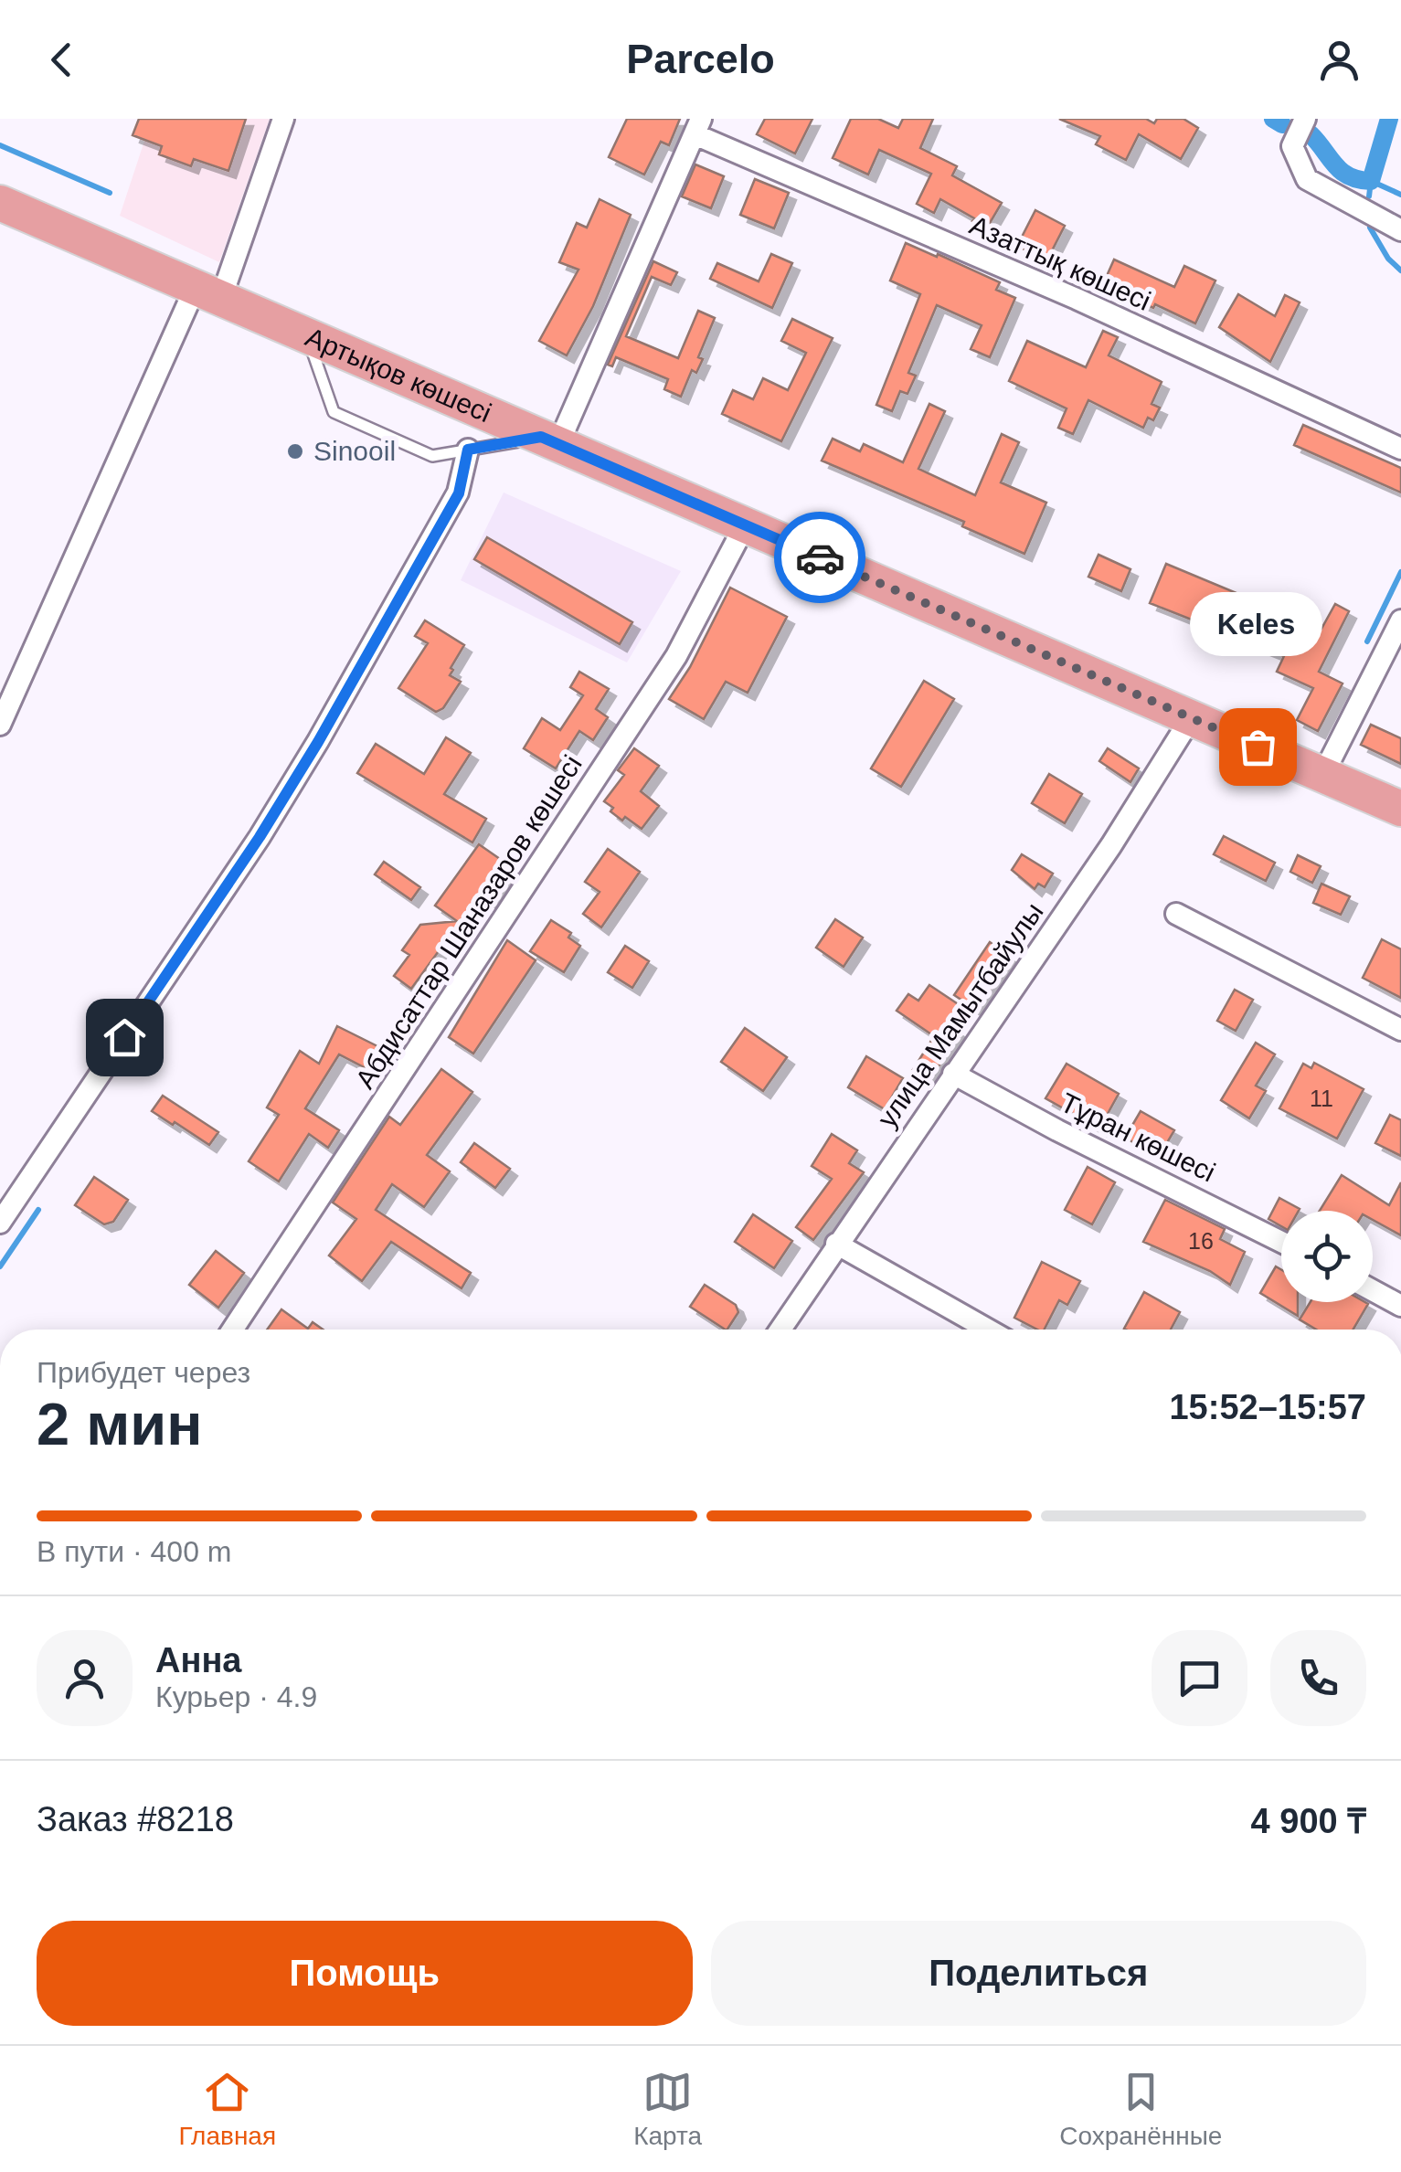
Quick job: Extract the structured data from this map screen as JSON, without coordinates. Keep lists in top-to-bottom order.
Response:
{
  "streets": {
    "highway": ["Артықов көшесі"],
    "street": [
      "Азаттық көшесі",
      "Абдисаттар Шаназаров көшесі",
      "улица Мамытбайулы",
      "Тұран көшесі"
    ]
  },
  "crossings": [
    ["Азаттық көшесі", "Артықов көшесі"],
    ["Артықов көшесі", "Абдисаттар Шаназаров көшесі"],
    ["Артықов көшесі", "улица Мамытбайулы"],
    ["улица Мамытбайулы", "Тұран көшесі"]
  ],
  "places": ["Sinooil", "Keles"],
  "house_numbers": ["11", "16"],
  "page": {
    "header": "Parcelo",
    "bubble": "Keles",
    "heading": ["2 мин", "Прибудет через", "15:52–15:57"],
    "panel": [
      "Анна",
      "Курьер · 4.9",
      "Заказ #8218",
      "4 900 ₸"
    ],
    "bar": "В пути · 400 m",
    "buttons": ["Помощь", "Поделиться"],
    "tabs": ["Главная", "Карта", "Сохранённые"]
  }
}
